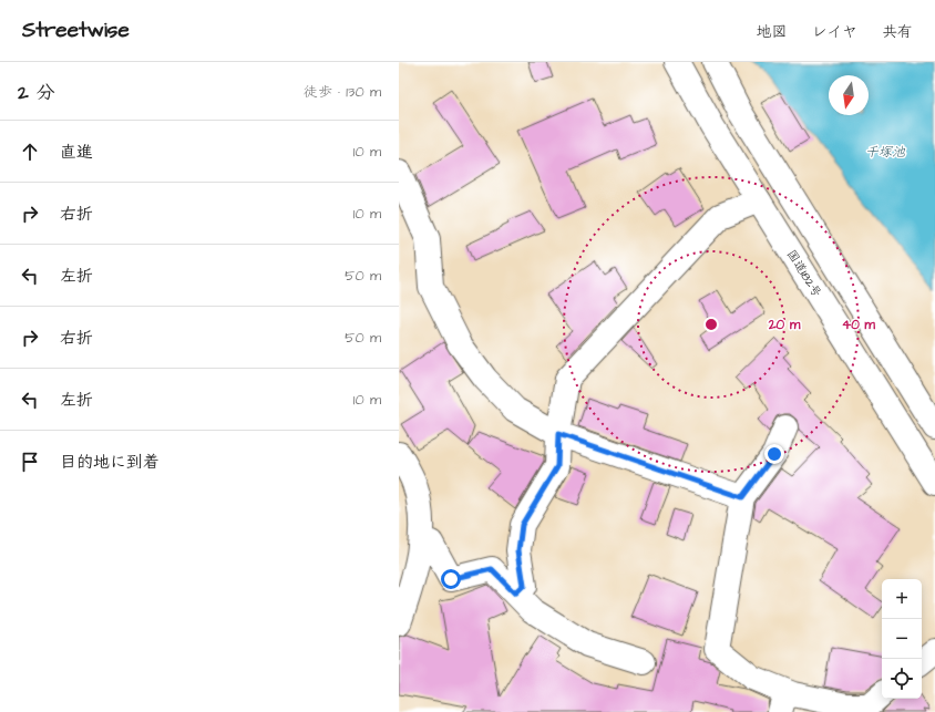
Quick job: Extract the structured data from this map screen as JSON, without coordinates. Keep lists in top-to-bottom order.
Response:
{
  "streets": {
    "main road": ["国道182号"]
  },
  "water": ["千塚池"],
  "north": "bottom",
  "page": {
    "header": "Streetwise",
    "nav": ["地図", "レイヤ", "共有"],
    "heading": ["2 分", "徒歩 · 130 m"],
    "list": [
      ["直進", "10 m"],
      ["右折", "10 m"],
      ["左折", "50 m"],
      ["右折", "50 m"],
      ["左折", "10 m"],
      "目的地に到着"
    ],
    "map_buttons": ["+", "−"]
  },
  "rings": ["20 m", "40 m"]
}
